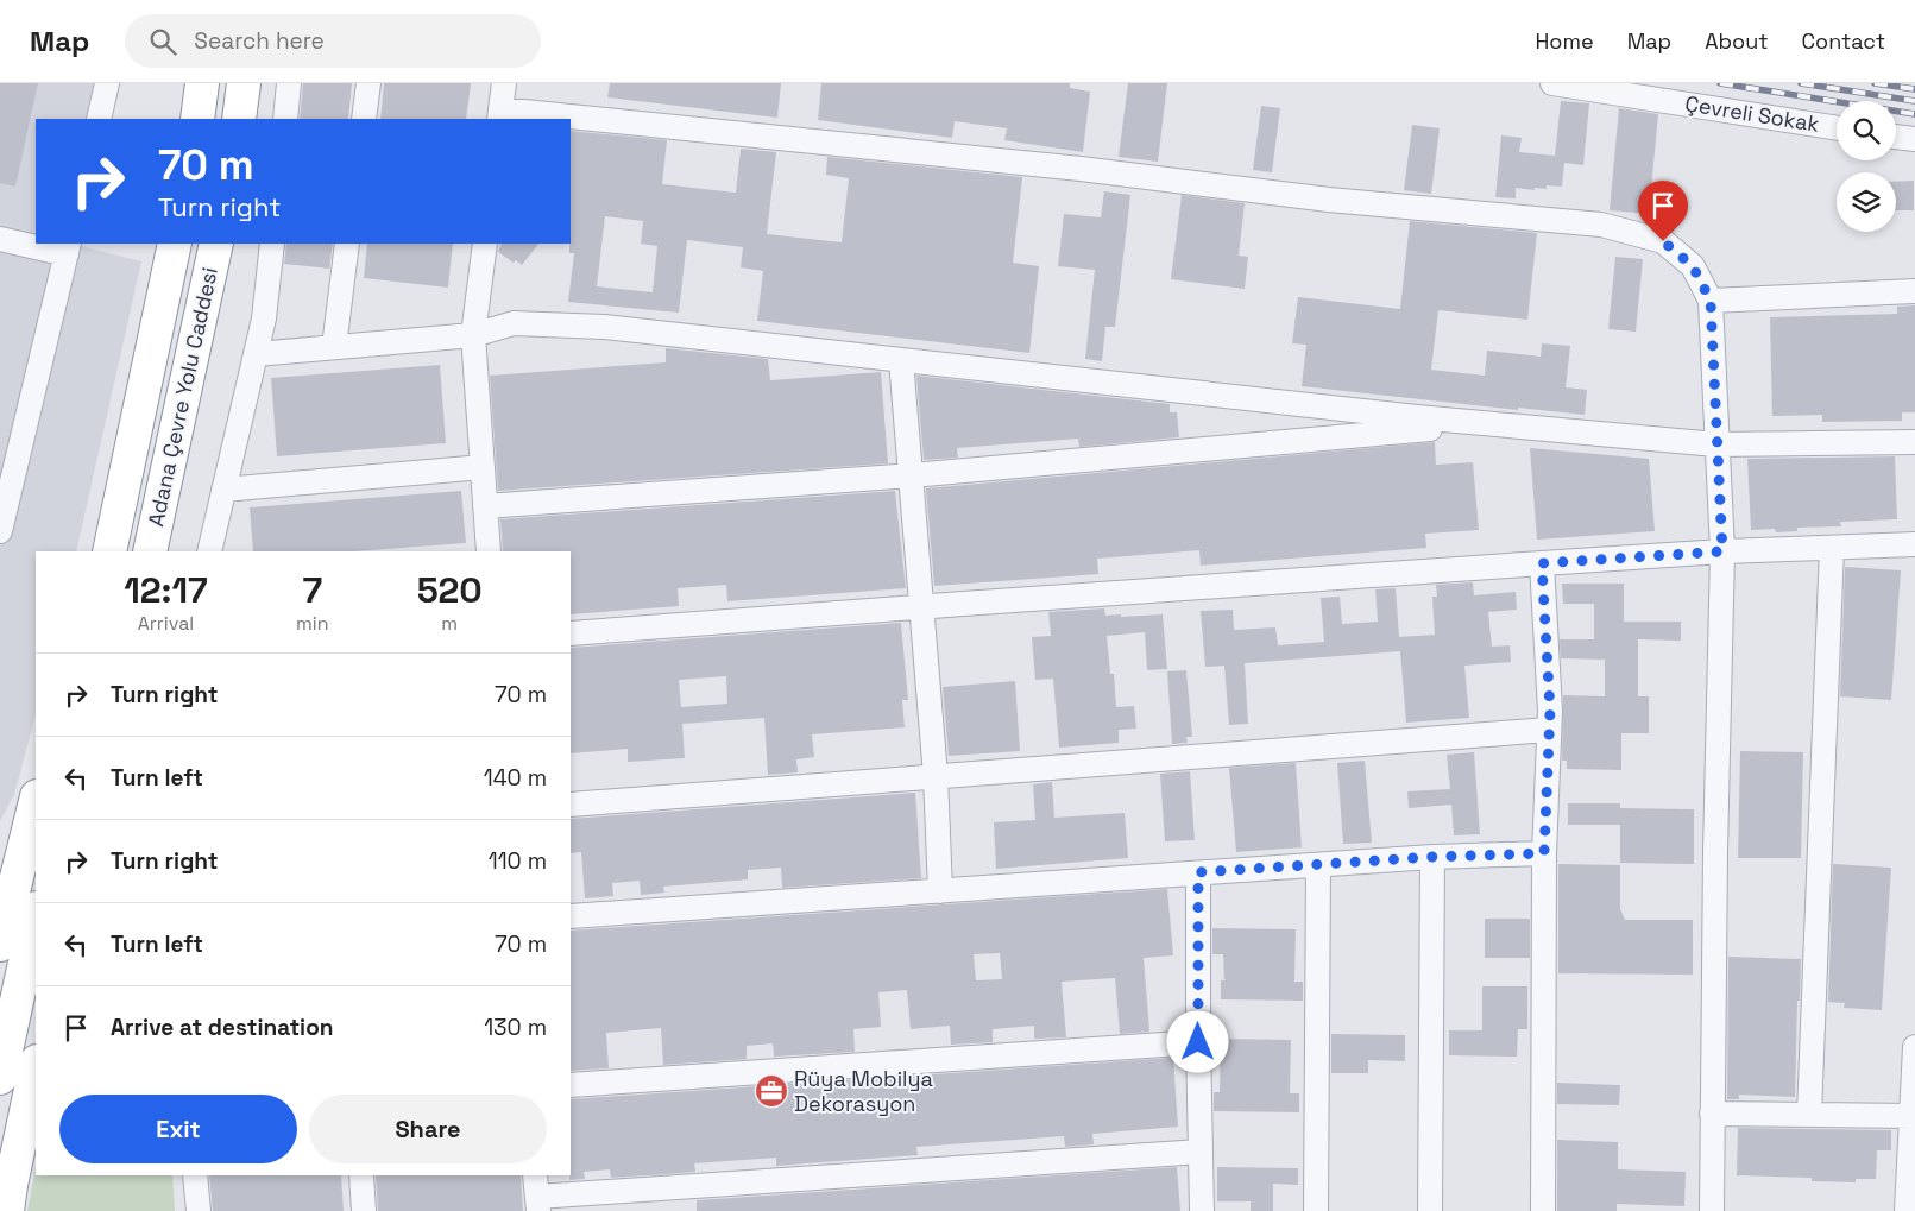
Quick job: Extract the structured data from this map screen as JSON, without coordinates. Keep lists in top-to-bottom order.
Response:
{
  "streets": {
    "highway": ["Adana Çevre Yolu Caddesi"],
    "street": ["Çevreli Sokak"]
  },
  "places": {
    "office": ["Rüya Mobilya Dekorasyon"]
  },
  "page": {
    "header": "Map",
    "search": "Search here",
    "nav": [
      "Home",
      "Map",
      "About",
      "Contact"
    ],
    "turn": ["70 m", "Turn right"],
    "eta": [
      "12:17",
      "Arrival",
      "7",
      "min",
      "520",
      "m"
    ],
    "list": [
      {
        "name": "Turn right",
        "value": "70 m"
      },
      {
        "name": "Turn left",
        "value": "140 m"
      },
      {
        "name": "Turn right",
        "value": "110 m"
      },
      {
        "name": "Turn left",
        "value": "70 m"
      },
      {
        "name": "Arrive at destination",
        "value": "130 m"
      }
    ],
    "buttons": ["Exit", "Share"]
  }
}
